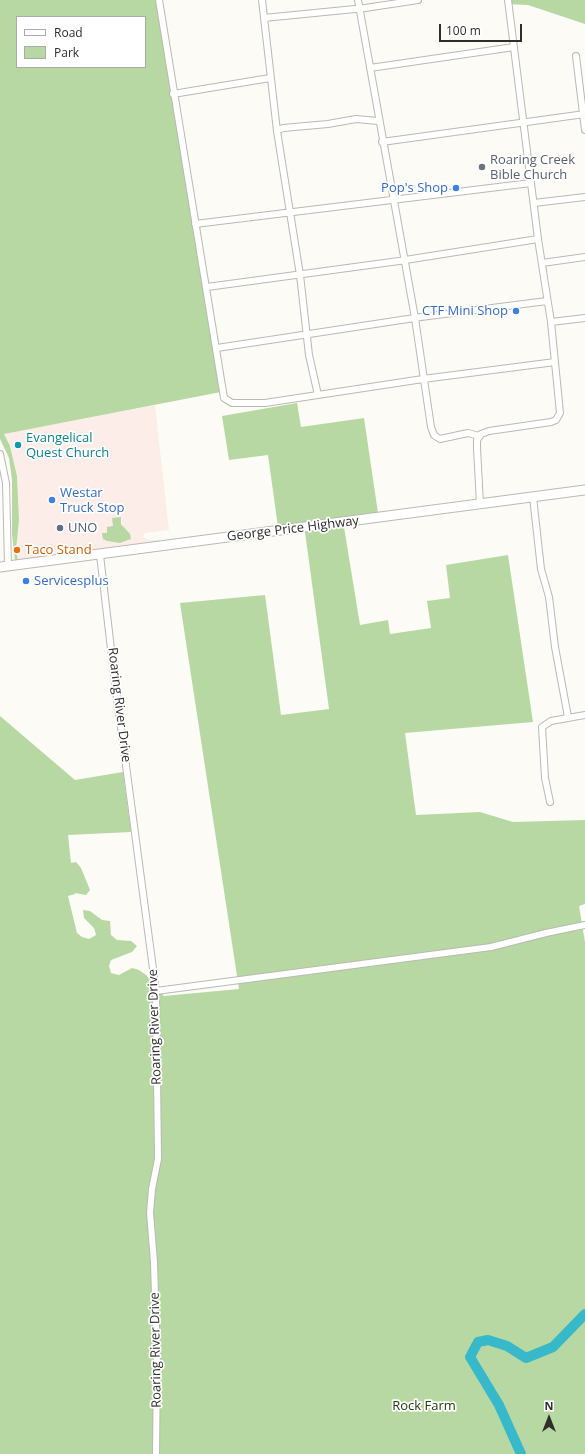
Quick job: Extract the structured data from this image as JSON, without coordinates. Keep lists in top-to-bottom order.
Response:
{
  "streets": {
    "highway": ["George Price Highway"],
    "street": ["Roaring River Drive"]
  },
  "crossings": [
    ["George Price Highway", "Roaring River Drive"]
  ],
  "parks": ["Rock Farm"],
  "places": [
    "Roaring Creek Bible Church",
    "Pop's Shop",
    "CTF Mini Shop",
    "Evangelical Quest Church",
    "Westar Truck Stop",
    "UNO",
    "Taco Stand",
    "Servicesplus"
  ],
  "legend": ["Road", "Park"],
  "scale_bar": "100 m",
  "north": "top"
}
